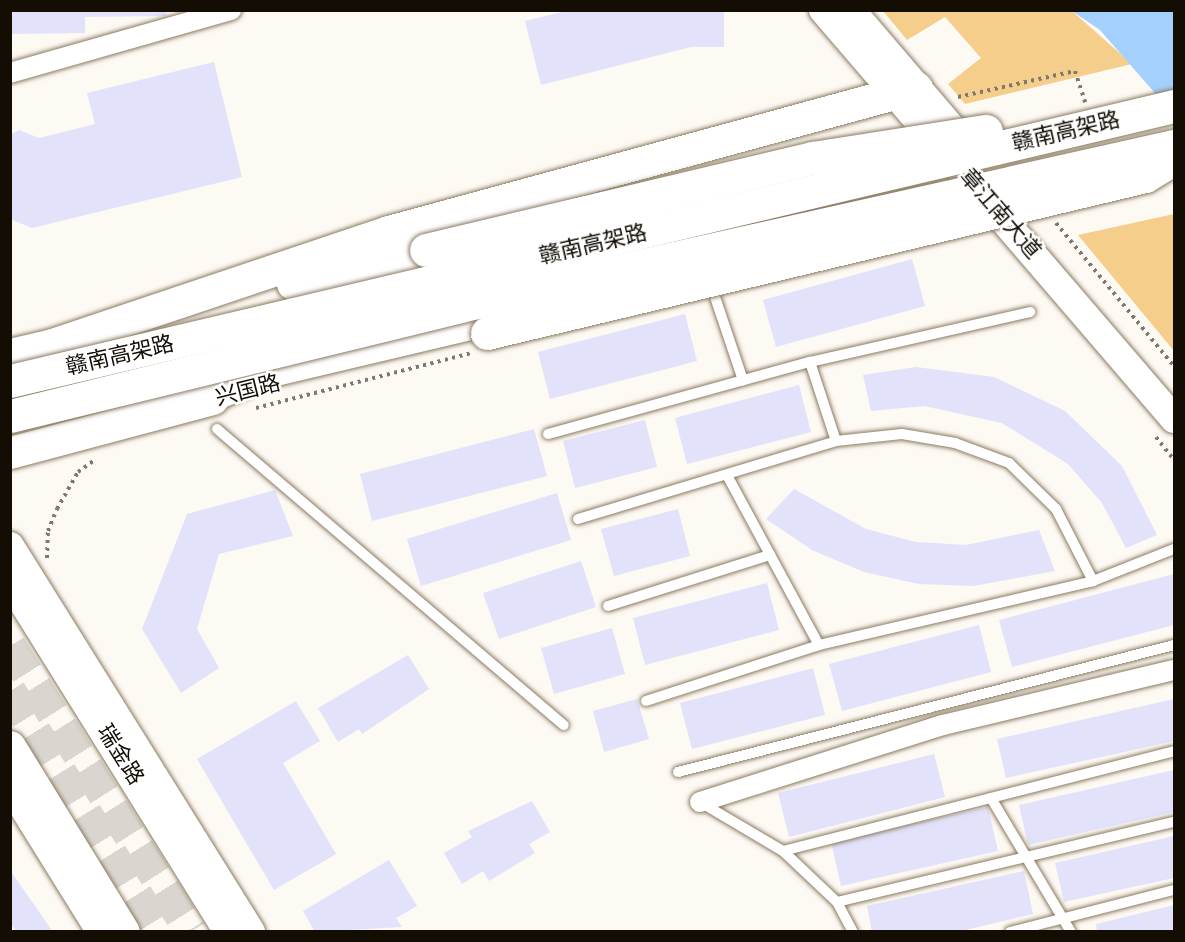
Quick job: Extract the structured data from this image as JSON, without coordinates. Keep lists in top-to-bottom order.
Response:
{
  "streets": {
    "highway": ["赣南高架路"],
    "main road": ["章江南大道", "兴国路", "瑞金路"]
  }
}
